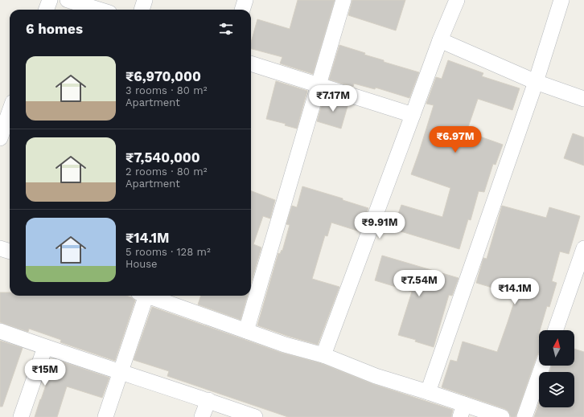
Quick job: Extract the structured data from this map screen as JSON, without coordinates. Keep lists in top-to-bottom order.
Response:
{
  "north": "top",
  "page": {
    "heading": "6 homes",
    "list": [
      {
        "name": "₹6,970,000",
        "note": "3 rooms · 80 m² · Apartment"
      },
      {
        "name": "₹7,540,000",
        "note": "2 rooms · 80 m² · Apartment"
      },
      {
        "name": "₹14.1M",
        "note": "5 rooms · 128 m² · House"
      }
    ],
    "price": [
      "₹7.17M",
      "₹6.97M",
      "₹9.91M",
      "₹7.54M",
      "₹14.1M",
      "₹15M"
    ]
  }
}
